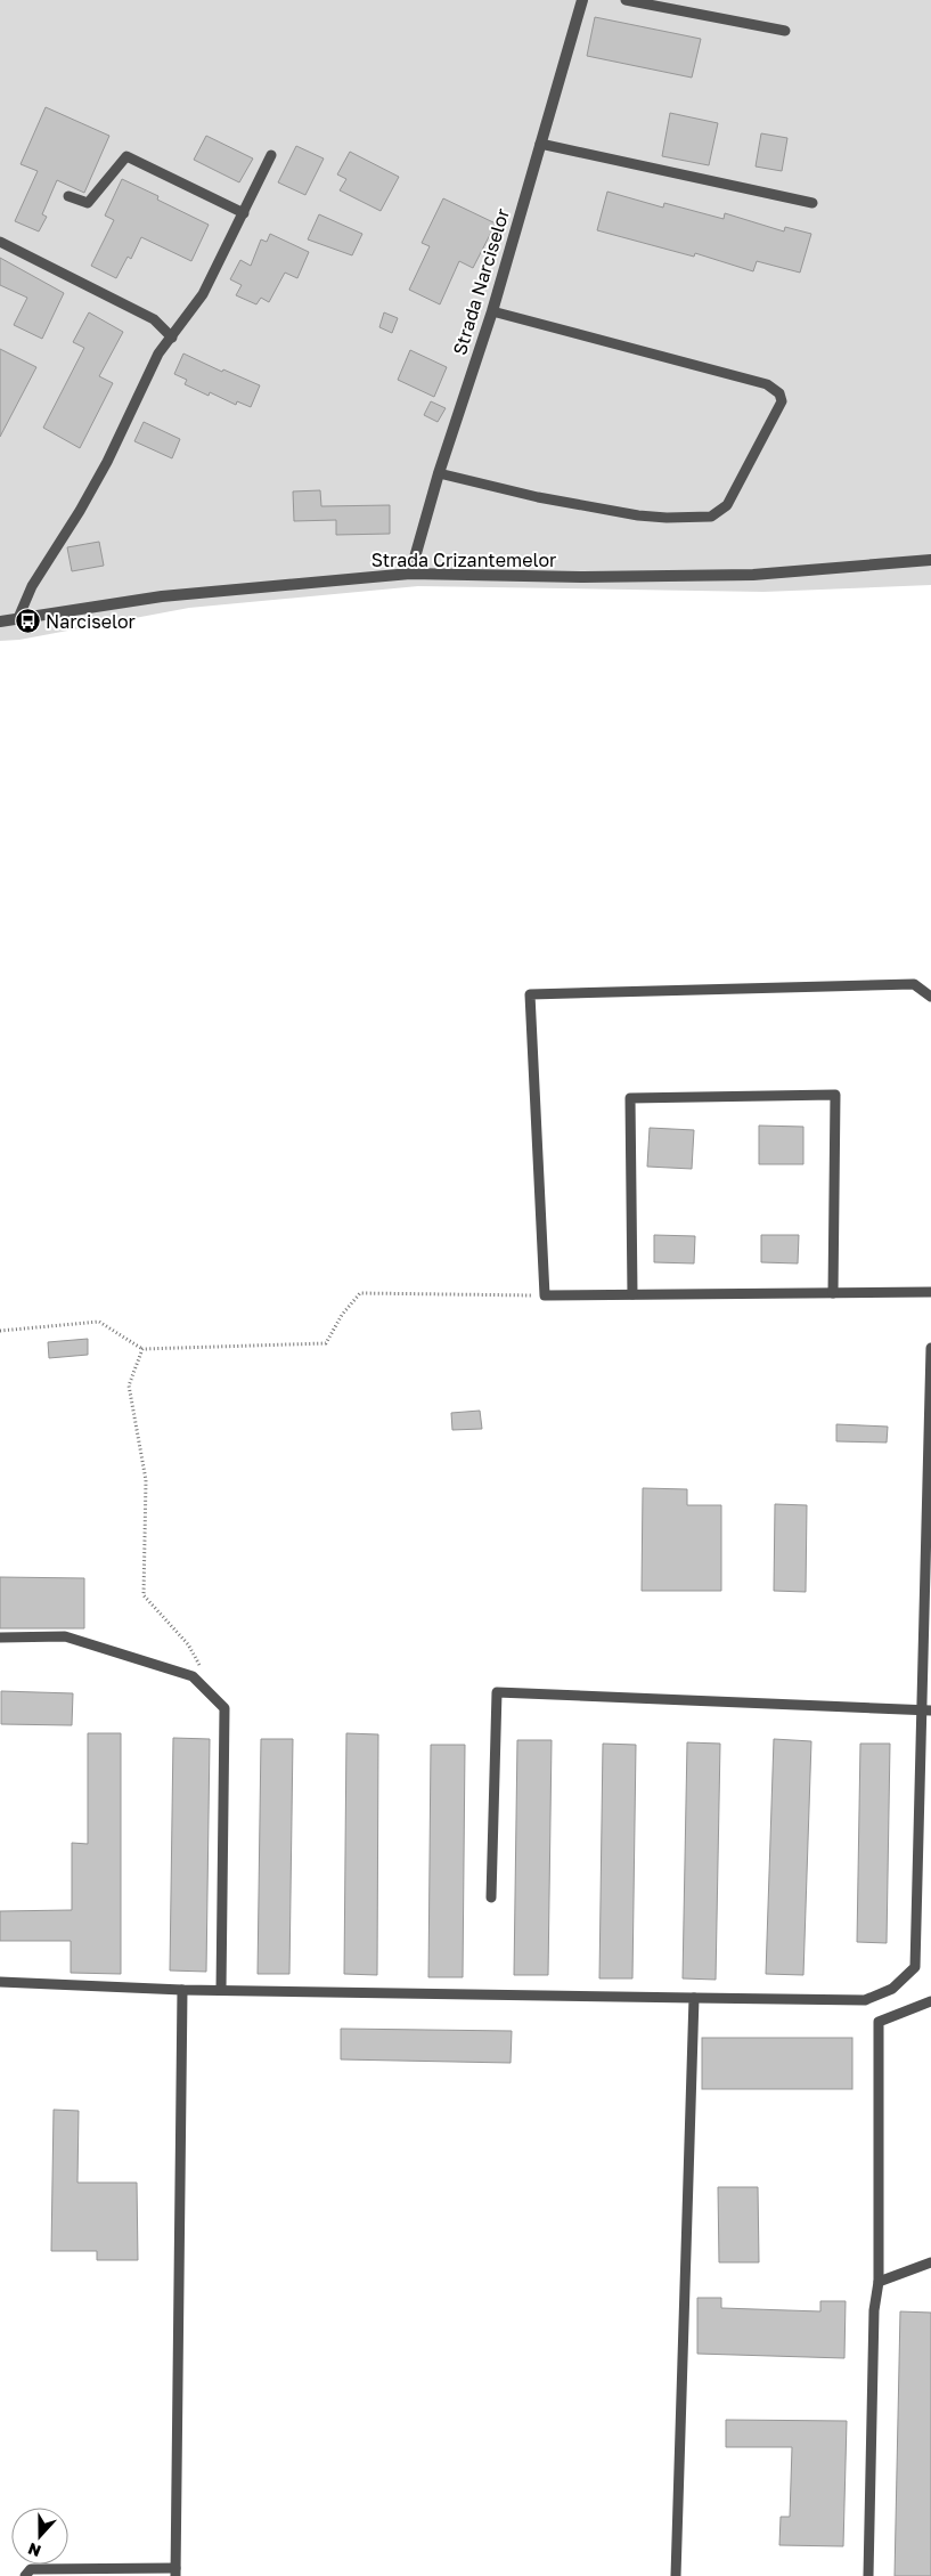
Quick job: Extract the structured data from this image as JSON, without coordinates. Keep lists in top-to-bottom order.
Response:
{
  "streets": {
    "street": ["Strada Narciselor", "Strada Crizantemelor"]
  },
  "crossings": [
    ["Strada Narciselor", "Strada Crizantemelor"]
  ],
  "places": {
    "bus stop": ["Narciselor"]
  },
  "north": "bottom"
}
